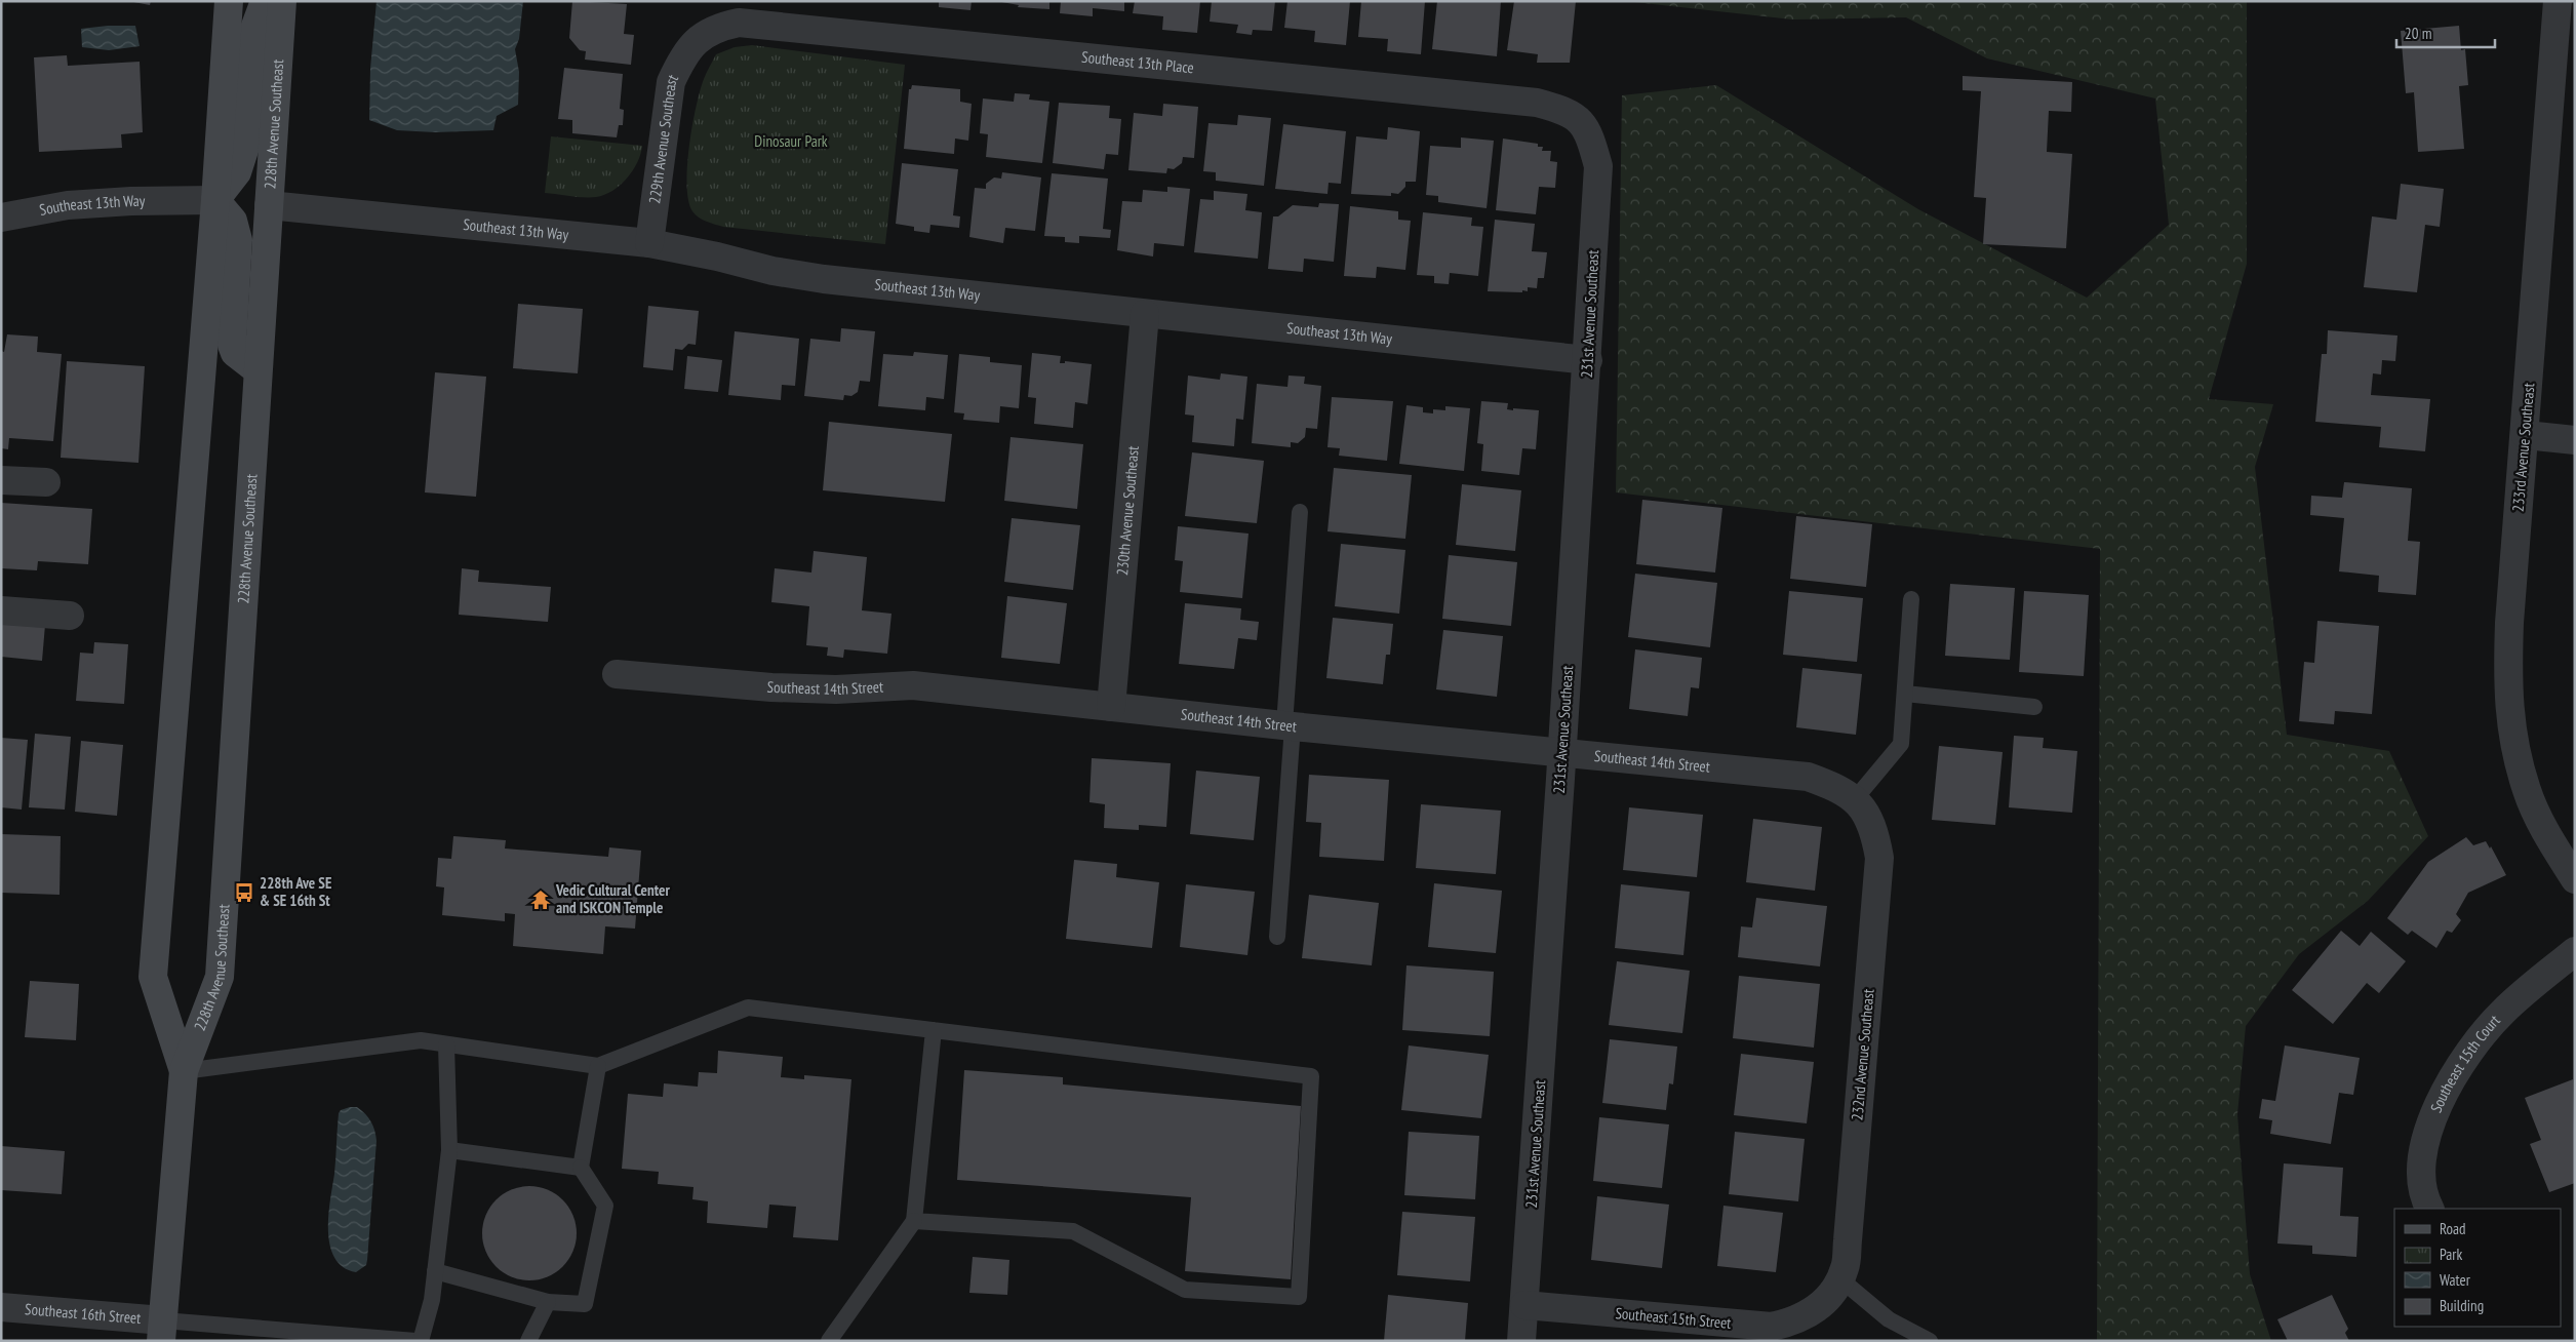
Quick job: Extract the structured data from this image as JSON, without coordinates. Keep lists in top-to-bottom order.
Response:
{
  "streets": {
    "main road": ["228th Avenue Southeast"],
    "street": [
      "Southeast 13th Place",
      "229th Avenue Southeast",
      "Southeast 13th Way",
      "231st Avenue Southeast",
      "233rd Avenue Southeast",
      "230th Avenue Southeast",
      "Southeast 14th Street",
      "232nd Avenue Southeast",
      "Southeast 15th Court",
      "Southeast 16th Street",
      "Southeast 15th Street"
    ]
  },
  "crossings": [
    ["Southeast 13th Place", "229th Avenue Southeast"],
    ["Southeast 13th Place", "231st Avenue Southeast"],
    ["228th Avenue Southeast", "Southeast 13th Way"],
    ["228th Avenue Southeast", "Southeast 16th Street"],
    ["229th Avenue Southeast", "Southeast 13th Way"],
    ["Southeast 13th Way", "231st Avenue Southeast"],
    ["Southeast 13th Way", "230th Avenue Southeast"],
    ["231st Avenue Southeast", "Southeast 14th Street"],
    ["231st Avenue Southeast", "Southeast 15th Street"],
    ["230th Avenue Southeast", "Southeast 14th Street"],
    ["Southeast 14th Street", "232nd Avenue Southeast"],
    ["232nd Avenue Southeast", "Southeast 15th Street"]
  ],
  "parks": ["Dinosaur Park"],
  "places": {
    "bus stop": ["228th Ave SE & SE 16th St"],
    "temple": ["Vedic Cultural Center and ISKCON Temple"]
  },
  "legend": [
    "Road",
    "Park",
    "Water",
    "Building"
  ],
  "scale_bar": "20 m"
}
